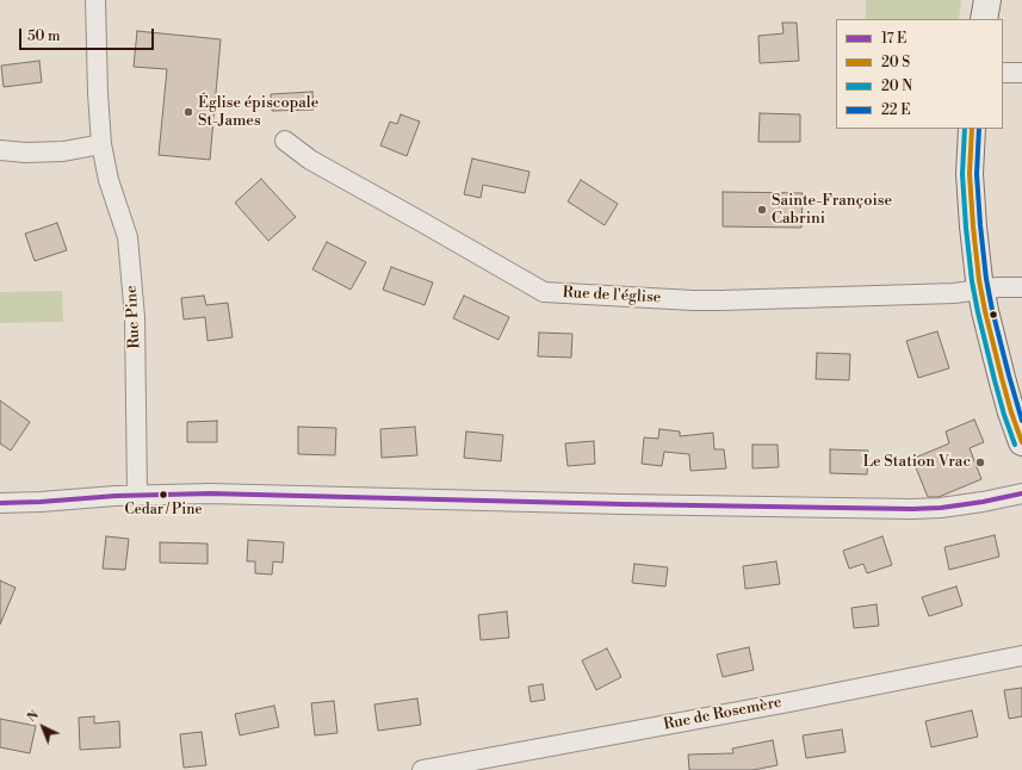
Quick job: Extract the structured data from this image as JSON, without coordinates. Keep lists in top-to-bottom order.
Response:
{
  "streets": {
    "street": ["Rue de l'église", "Rue Pine", "Rue de Rosemère"]
  },
  "places": [
    "Église épiscopale St-James",
    "Sainte-Françoise Cabrini",
    "Le Station Vrac",
    "Cedar / Pine"
  ],
  "legend": [
    "17 E",
    "20 S",
    "20 N",
    "22 E"
  ],
  "scale_bar": "50 m",
  "north": "top left"
}
